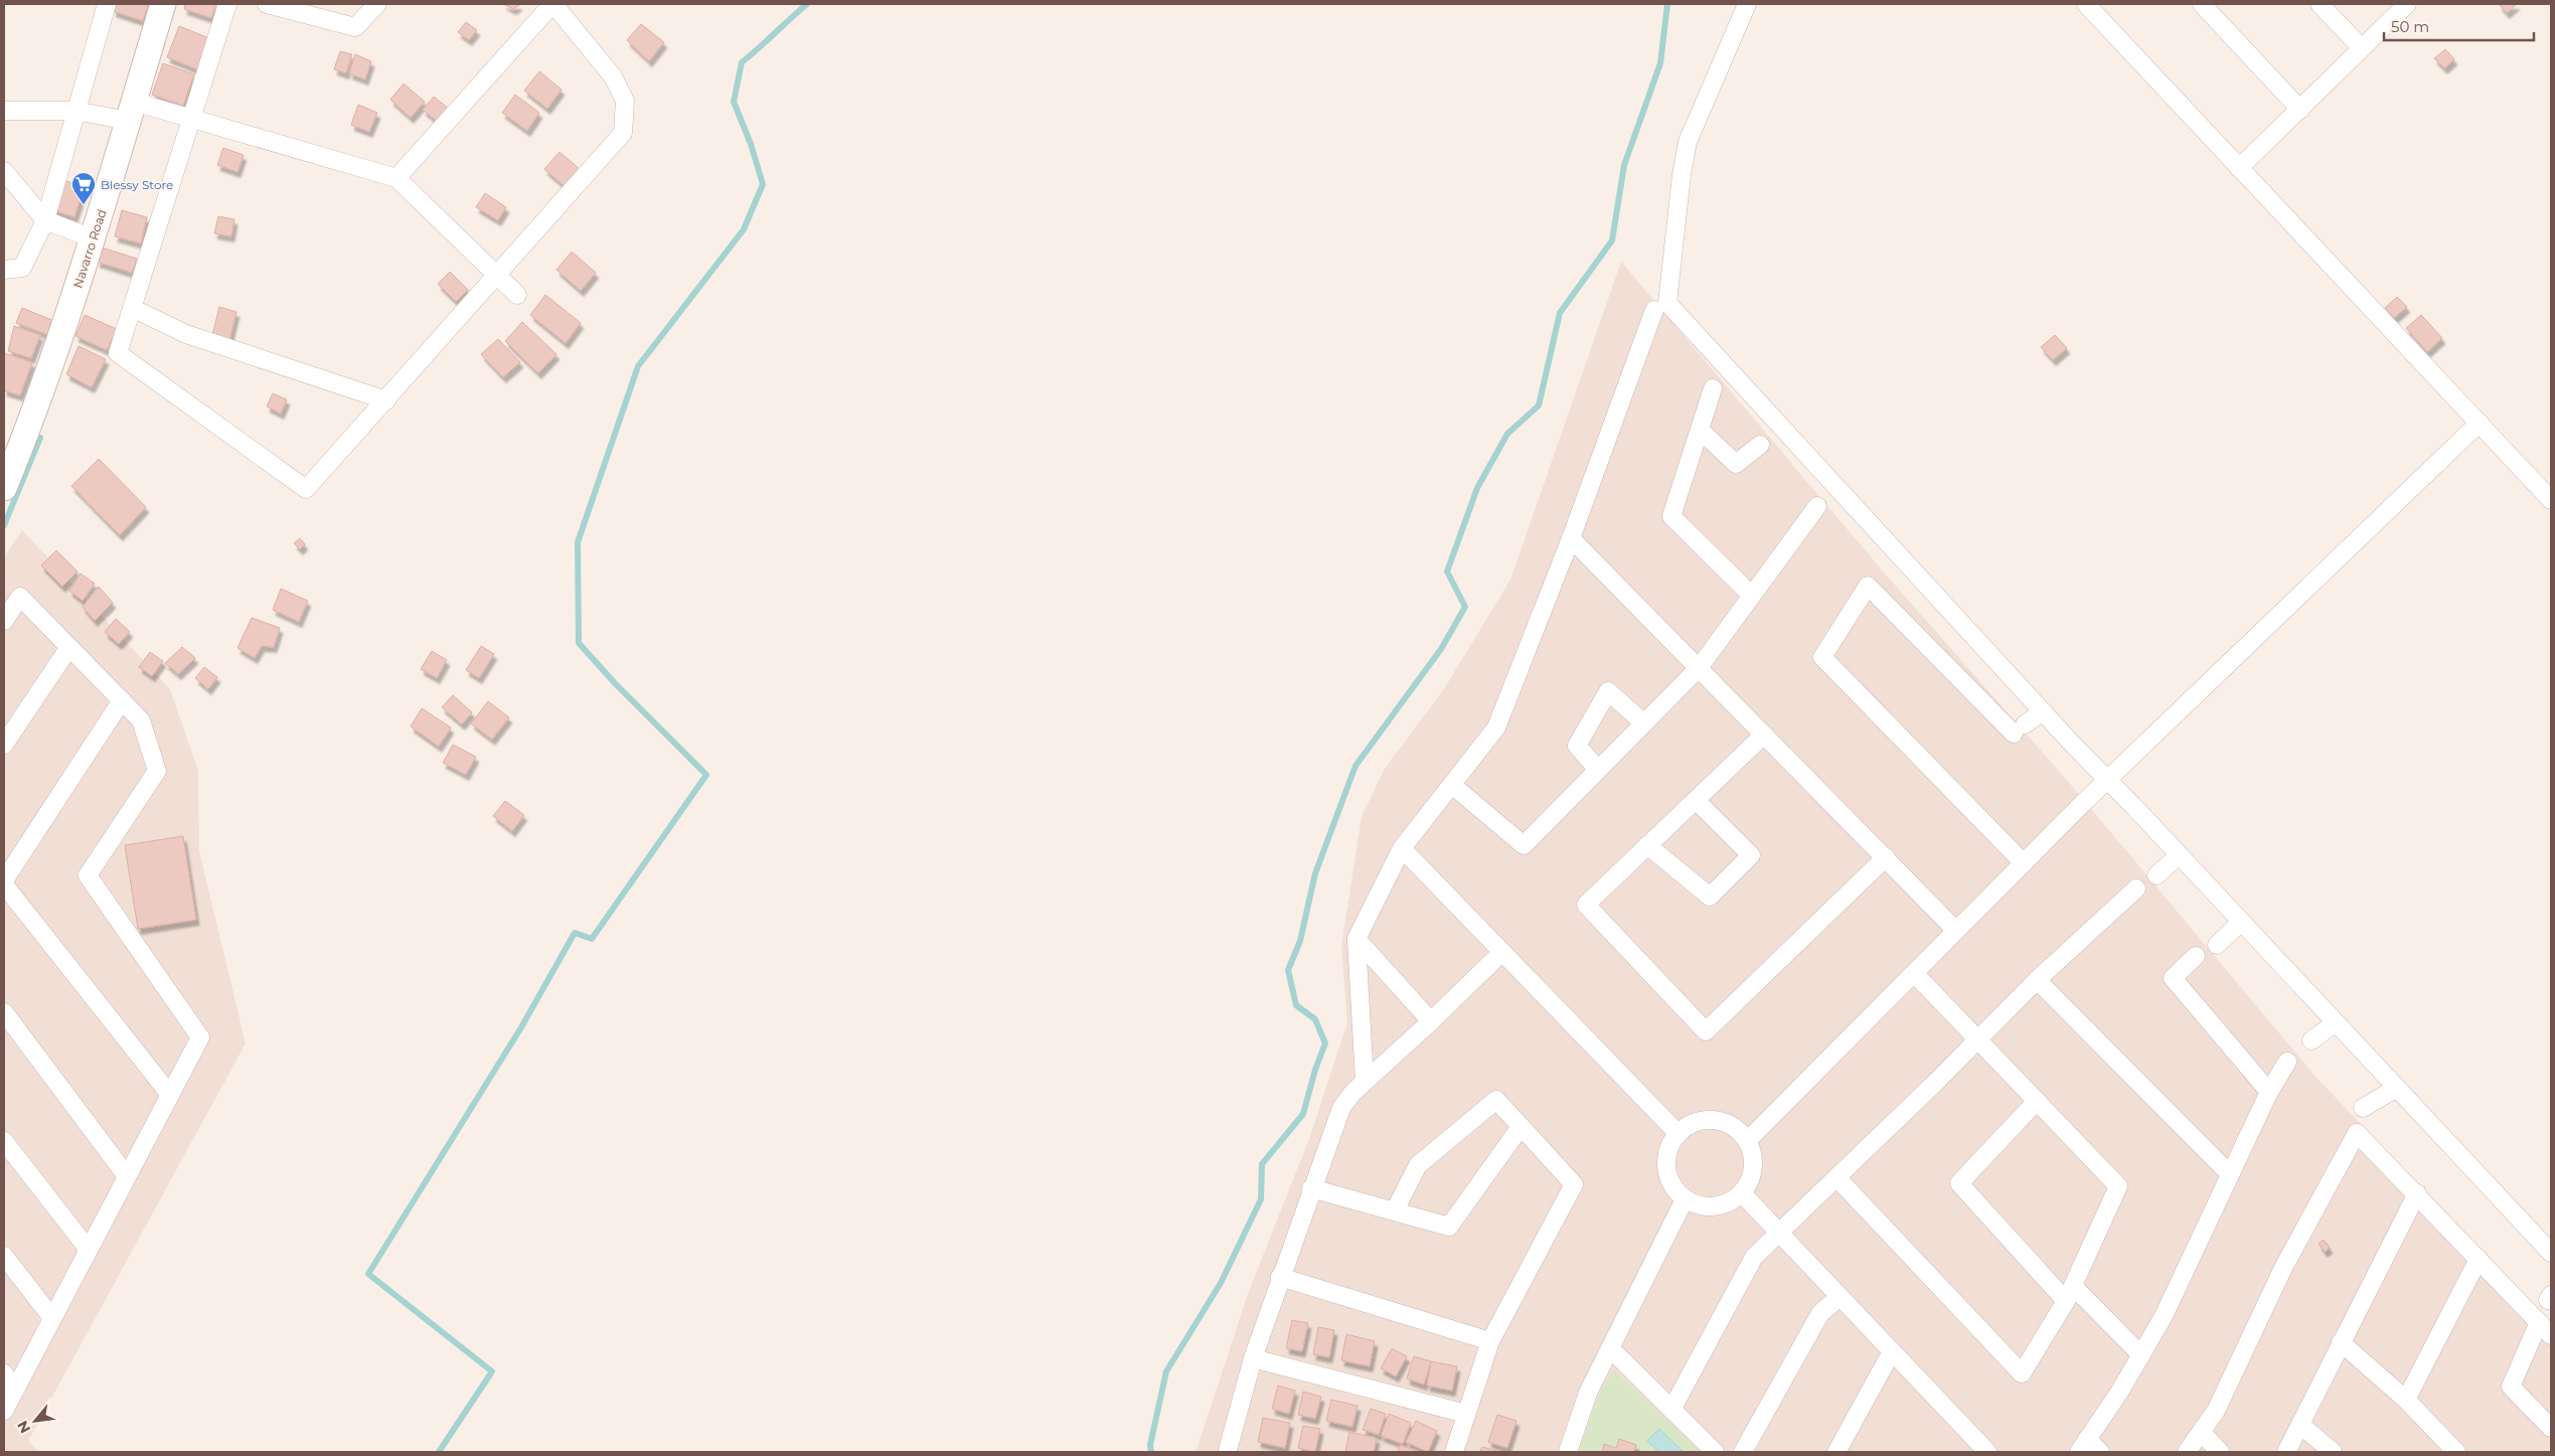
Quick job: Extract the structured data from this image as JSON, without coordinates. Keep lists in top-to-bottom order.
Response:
{
  "streets": {
    "street": ["Navarro Road"]
  },
  "places": {
    "supermarket": ["Blessy Store"]
  },
  "scale_bar": "50 m",
  "north": "bottom left"
}
